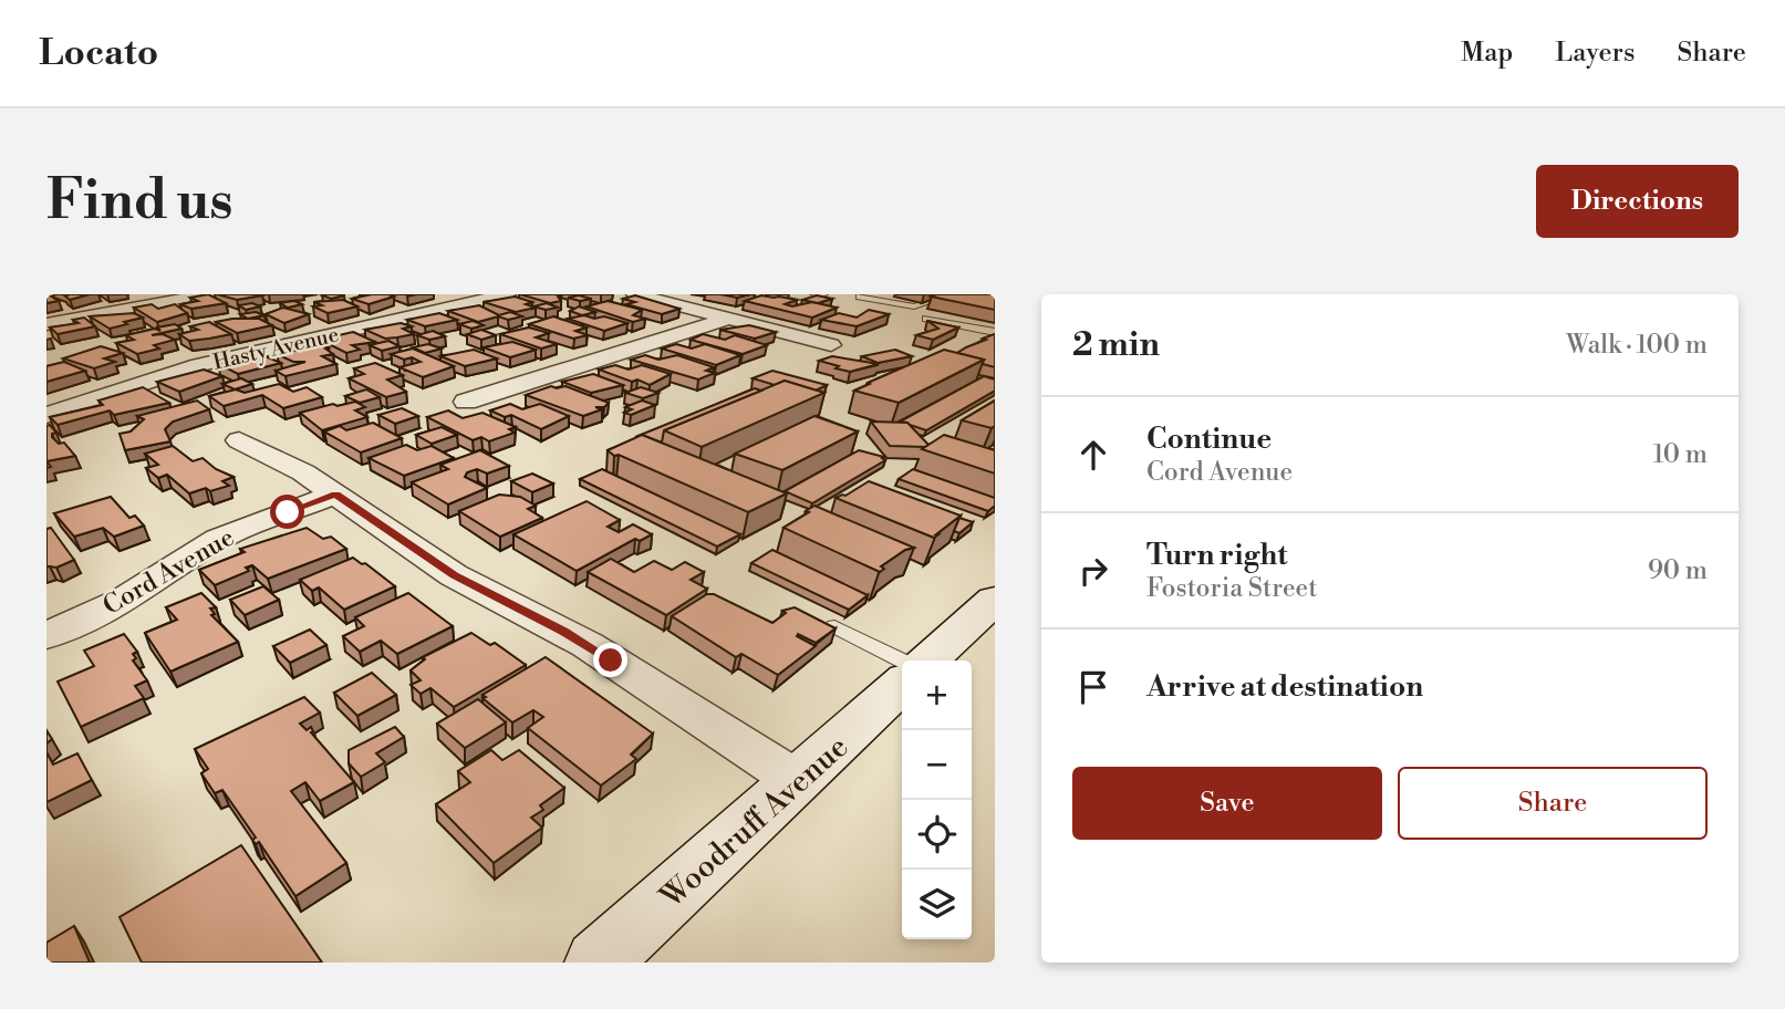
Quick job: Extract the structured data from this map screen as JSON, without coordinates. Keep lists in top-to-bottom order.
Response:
{
  "streets": {
    "street": ["Hasty Avenue", "Cord Avenue", "Woodruff Avenue"]
  },
  "page": {
    "header": "Locato",
    "nav": ["Map", "Layers", "Share"],
    "buttons": [
      "Directions",
      ["Save", "Share"]
    ],
    "title": "Find us",
    "heading": ["2 min", "Walk · 100 m"],
    "list": [
      ["Continue", "Cord Avenue", "10 m"],
      ["Turn right", "Fostoria Street", "90 m"],
      "Arrive at destination"
    ],
    "map_buttons": ["+", "−"]
  }
}
